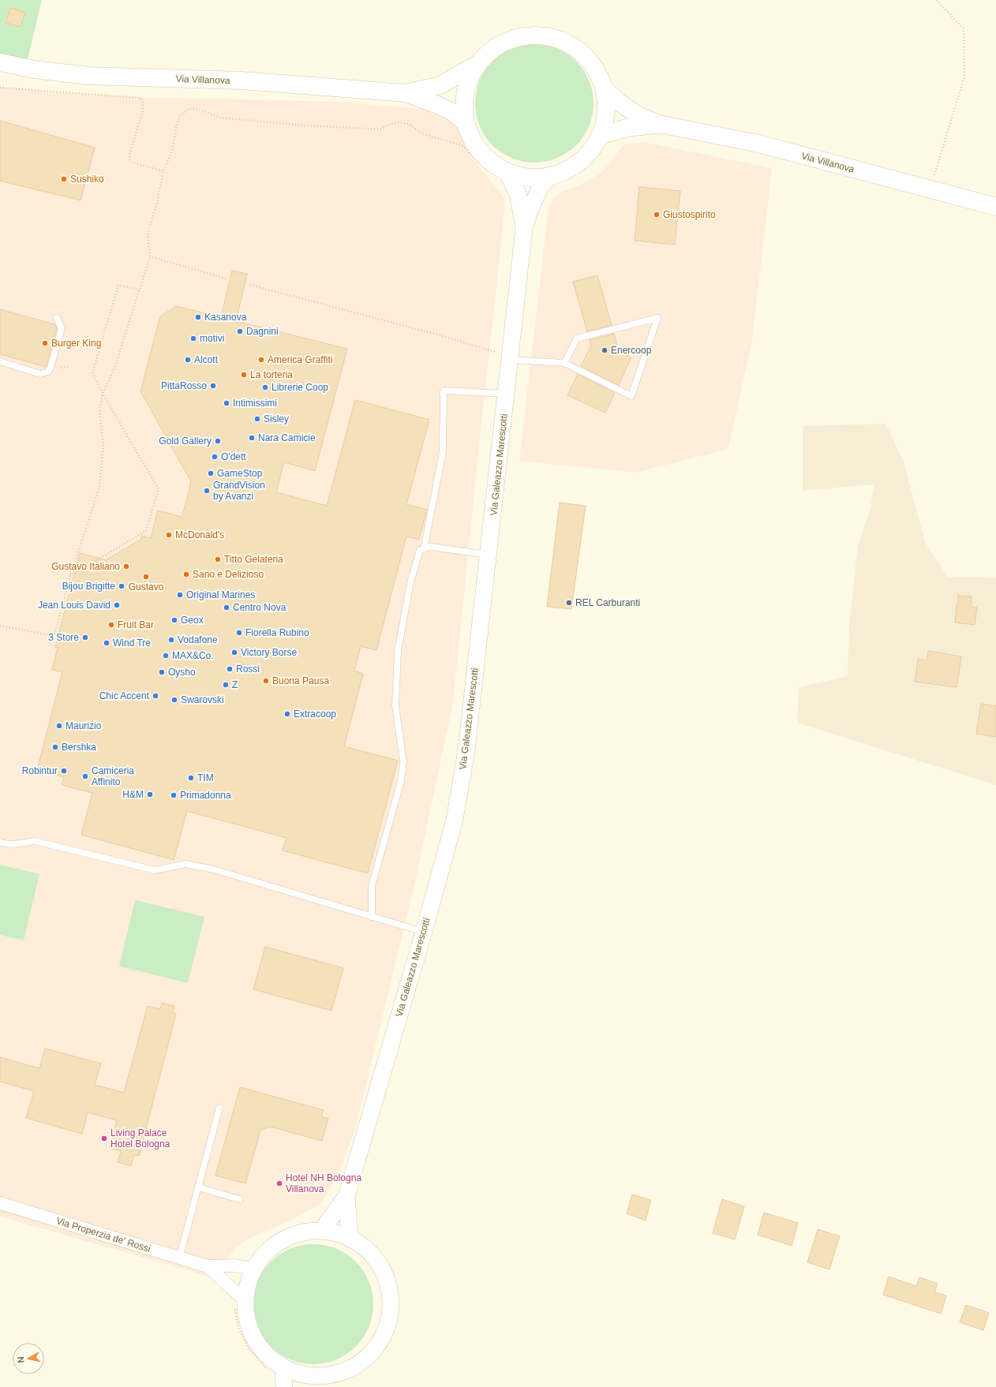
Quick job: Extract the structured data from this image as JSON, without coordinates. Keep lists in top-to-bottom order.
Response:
{
  "streets": {
    "main road": ["Via Villanova"],
    "street": ["Via Galeazzo Marescotti", "Via Properzia de' Rossi"]
  },
  "places": [
    "Sushiko",
    "Giustospirito",
    "Kasanova",
    "Dagnini",
    "motivi",
    "Burger King",
    "Enercoop",
    "Alcott",
    "America Graffiti",
    "La torteria",
    "PittaRosso",
    "Librerie Coop",
    "Intimissimi",
    "Sisley",
    "Nara Camicie",
    "Gold Gallery",
    "O'dett",
    "GameStop",
    "GrandVision by Avanzi",
    "McDonald's",
    "Titto Gelateria",
    "Gustavo Italiano",
    "Sano e Delizioso",
    "Gustavo",
    "Bijou Brigitte",
    "Original Marines",
    "REL Carburanti",
    "Jean Louis David",
    "Centro Nova",
    "Geox",
    "Fruit Bar",
    "Fiorella Rubino",
    "3 Store",
    "Vodafone",
    "Wind Tre",
    "Victory Borse",
    "MAX&Co.",
    "Rossi",
    "Oysho",
    "Buona Pausa",
    "Z",
    "Chic Accent",
    "Swarovski",
    "Extracoop",
    "Maurizio",
    "Bershka",
    "Robintur",
    "Camiceria Affinito",
    "TIM",
    "H&M",
    "Primadonna",
    "Living Palace Hotel Bologna",
    "Hotel NH Bologna Villanova"
  ],
  "north": "left"
}
